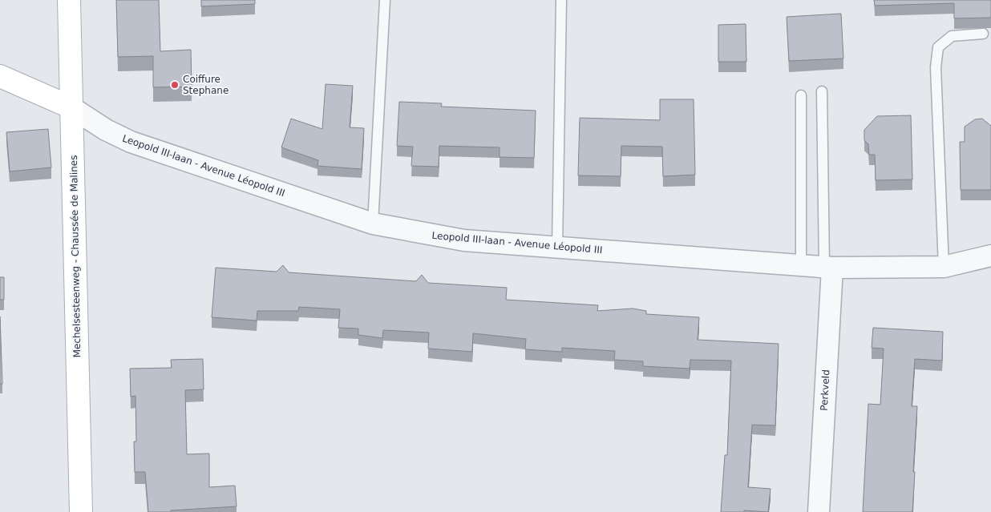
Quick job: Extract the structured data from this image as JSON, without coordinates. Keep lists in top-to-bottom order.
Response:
{
  "streets": {
    "main road": ["Leopold III-laan - Avenue Léopold III", "Mechelsesteenweg - Chaussée de Malines"],
    "street": ["Perkveld"]
  },
  "crossings": [
    ["Leopold III-laan - Avenue Léopold III", "Mechelsesteenweg - Chaussée de Malines"],
    ["Leopold III-laan - Avenue Léopold III", "Perkveld"]
  ],
  "places": ["Coiffure Stephane"]
}
